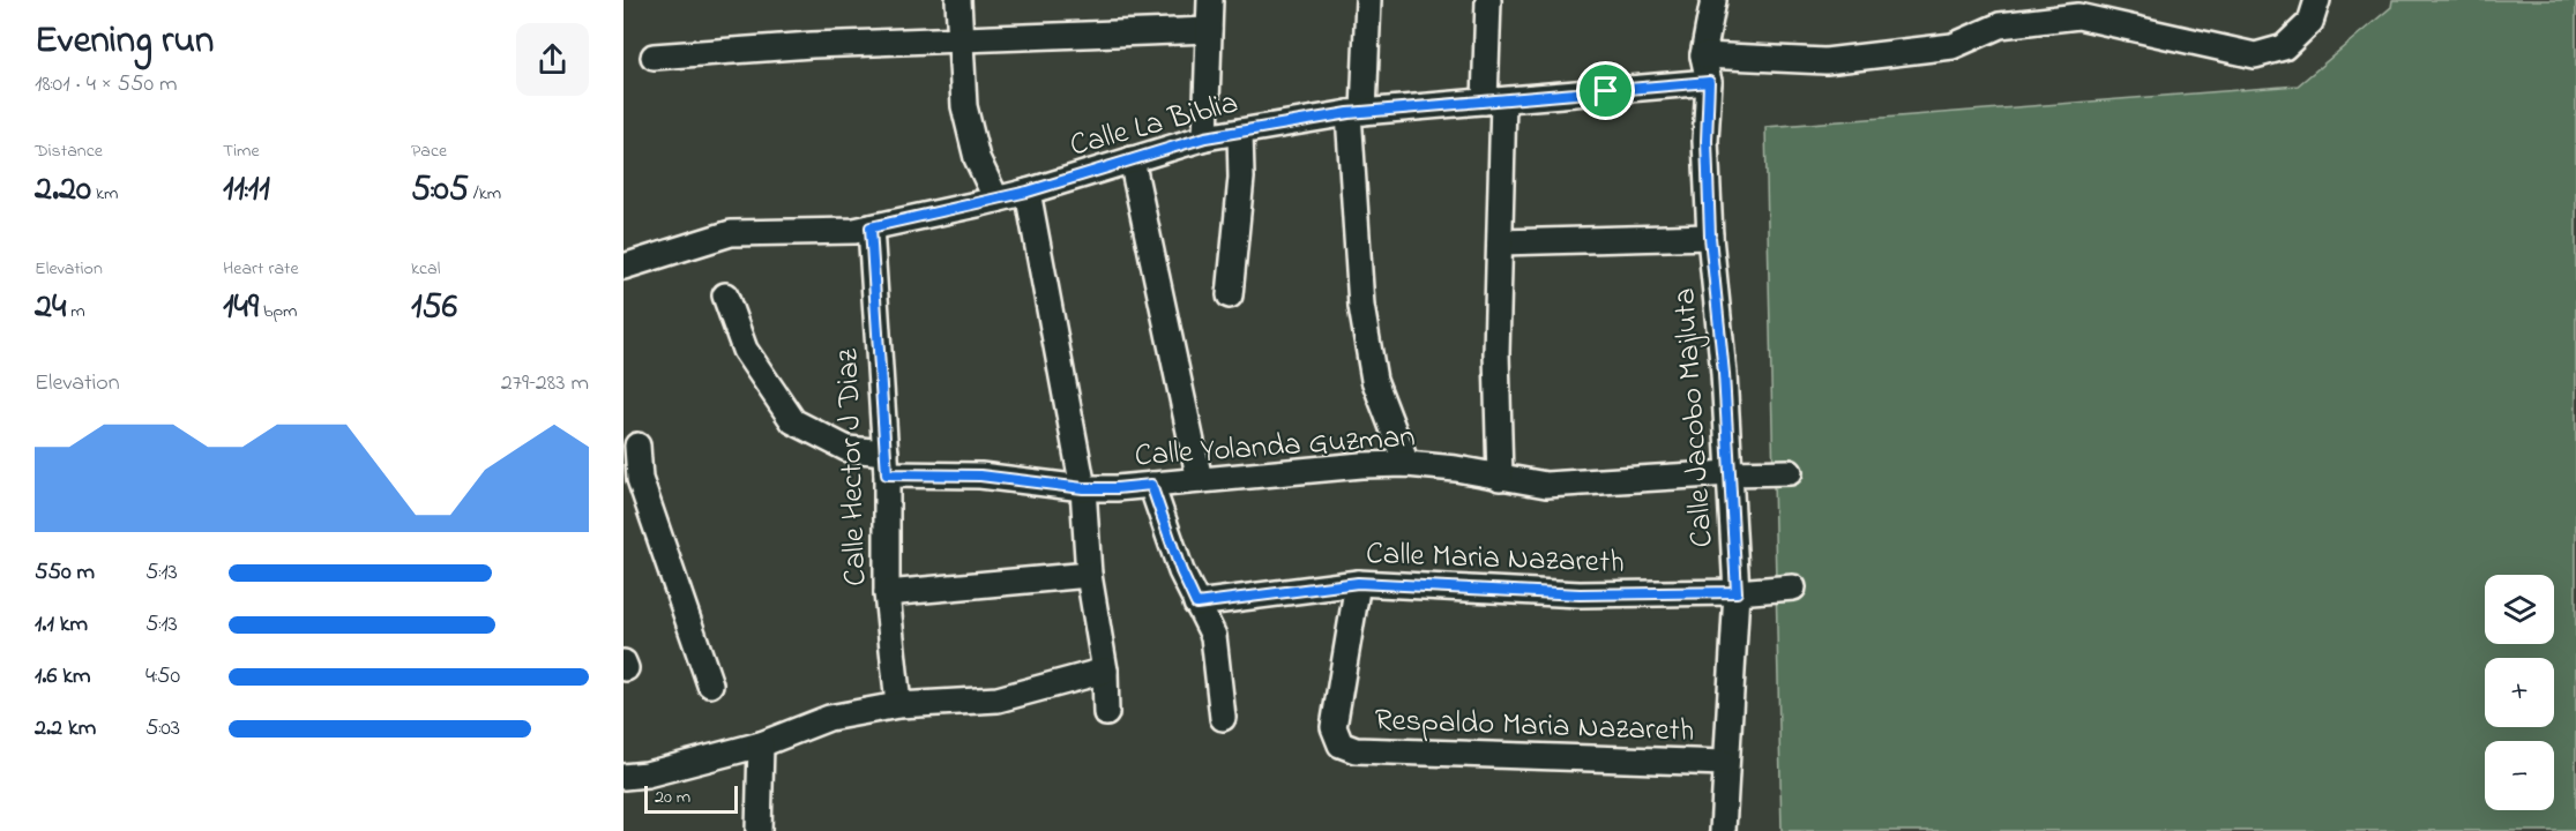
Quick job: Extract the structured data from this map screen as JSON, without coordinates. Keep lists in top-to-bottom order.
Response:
{
  "streets": {
    "street": [
      "Calle La Biblia",
      "Calle Jacobo Majluta",
      "Calle Yolanda Guzman",
      "Calle Hector J Diaz",
      "Calle Maria Nazareth",
      "Respaldo Maria Nazareth"
    ]
  },
  "crossings": [
    ["Calle La Biblia", "Calle Jacobo Majluta"],
    ["Calle La Biblia", "Calle Hector J Diaz"],
    ["Calle Jacobo Majluta", "Calle Yolanda Guzman"],
    ["Calle Jacobo Majluta", "Calle Maria Nazareth"],
    ["Calle Jacobo Majluta", "Respaldo Maria Nazareth"],
    ["Calle Yolanda Guzman", "Calle Hector J Diaz"],
    ["Calle Maria Nazareth", "Respaldo Maria Nazareth"]
  ],
  "scale_bar": "20 m",
  "page": {
    "heading": ["Evening run", "18:01 · 4 × 550 m"],
    "stats": [
      ["Distance", "2.20 km"],
      ["Time", "11:11"],
      ["Pace", "5:05 /km"],
      ["Elevation", "24 m"],
      ["Heart rate", "149 bpm"],
      ["kcal", "156"]
    ],
    "chart": ["Elevation", "279–283 m"],
    "list": [
      {
        "name": "550 m",
        "note": "5:13"
      },
      {
        "name": "1.1 km",
        "note": "5:13"
      },
      {
        "name": "1.6 km",
        "note": "4:50"
      },
      {
        "name": "2.2 km",
        "note": "5:03"
      }
    ],
    "map_buttons": ["+", "−"],
    "scale": "20 m"
  }
}
